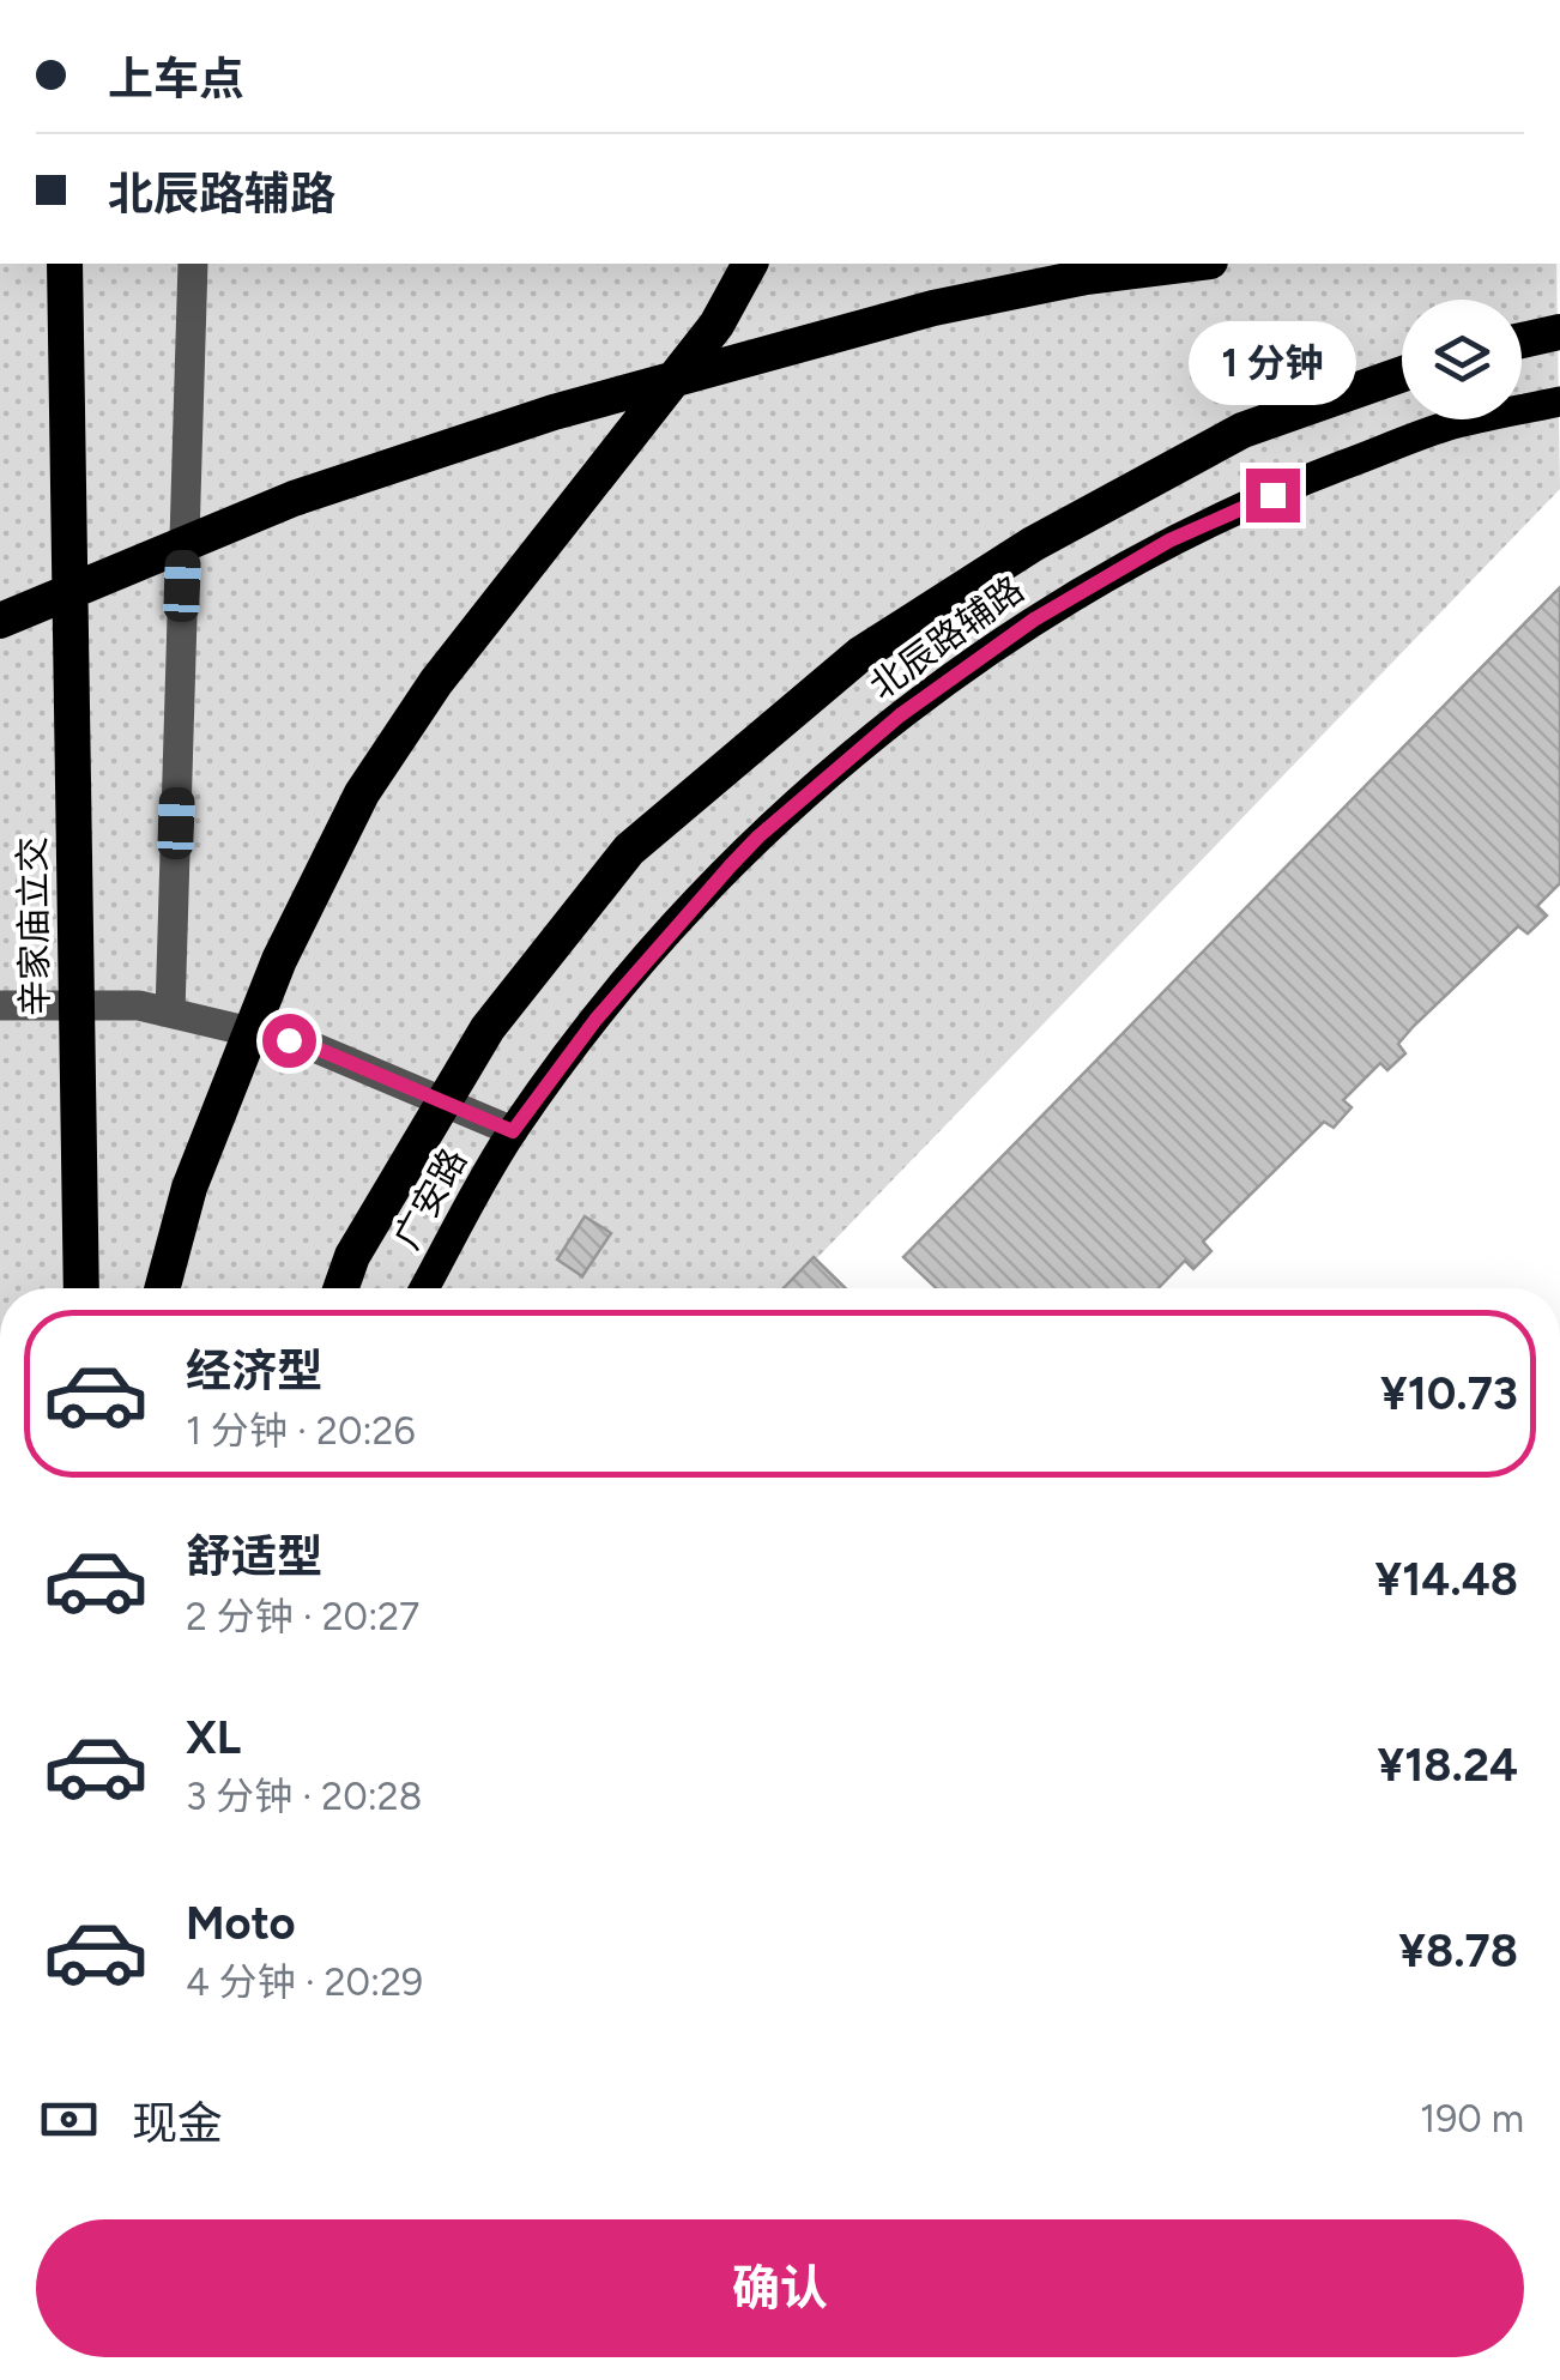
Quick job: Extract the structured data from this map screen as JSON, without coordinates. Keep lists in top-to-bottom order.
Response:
{
  "streets": {
    "highway": ["辛家庙立交"],
    "main road": ["北辰路辅路", "广安路"]
  },
  "crossings": [
    ["北辰路辅路", "广安路"]
  ],
  "page": {
    "banner": ["上车点", "北辰路辅路"],
    "bubble": "1 分钟",
    "list": [
      {
        "name": "经济型",
        "note": "1 分钟 · 20:26",
        "value": "¥10.73"
      },
      {
        "name": "舒适型",
        "note": "2 分钟 · 20:27",
        "value": "¥14.48"
      },
      {
        "name": "XL",
        "note": "3 分钟 · 20:28",
        "value": "¥18.24"
      },
      {
        "name": "Moto",
        "note": "4 分钟 · 20:29",
        "value": "¥8.78"
      }
    ],
    "pay": ["现金", "190 m"],
    "buttons": "确认"
  }
}
